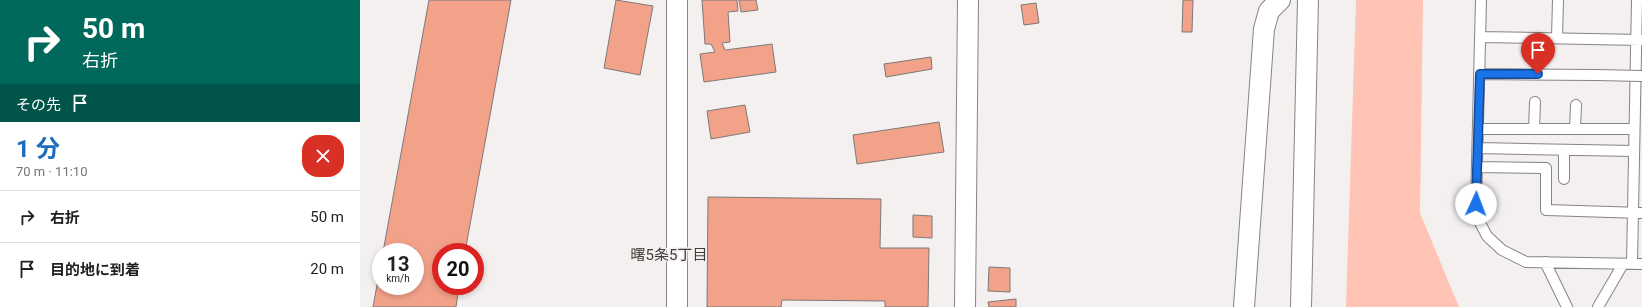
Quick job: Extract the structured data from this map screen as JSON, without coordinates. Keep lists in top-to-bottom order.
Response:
{
  "districts": ["曙5条5丁目"],
  "page": {
    "turn": ["50 m", "右折"],
    "then": "その先",
    "heading": ["1 分", "70 m · 11:10"],
    "list": [
      {
        "name": "右折",
        "value": "50 m"
      },
      {
        "name": "目的地に到着",
        "value": "20 m"
      }
    ],
    "speed": "13 km/h",
    "limit": "20"
  }
}
